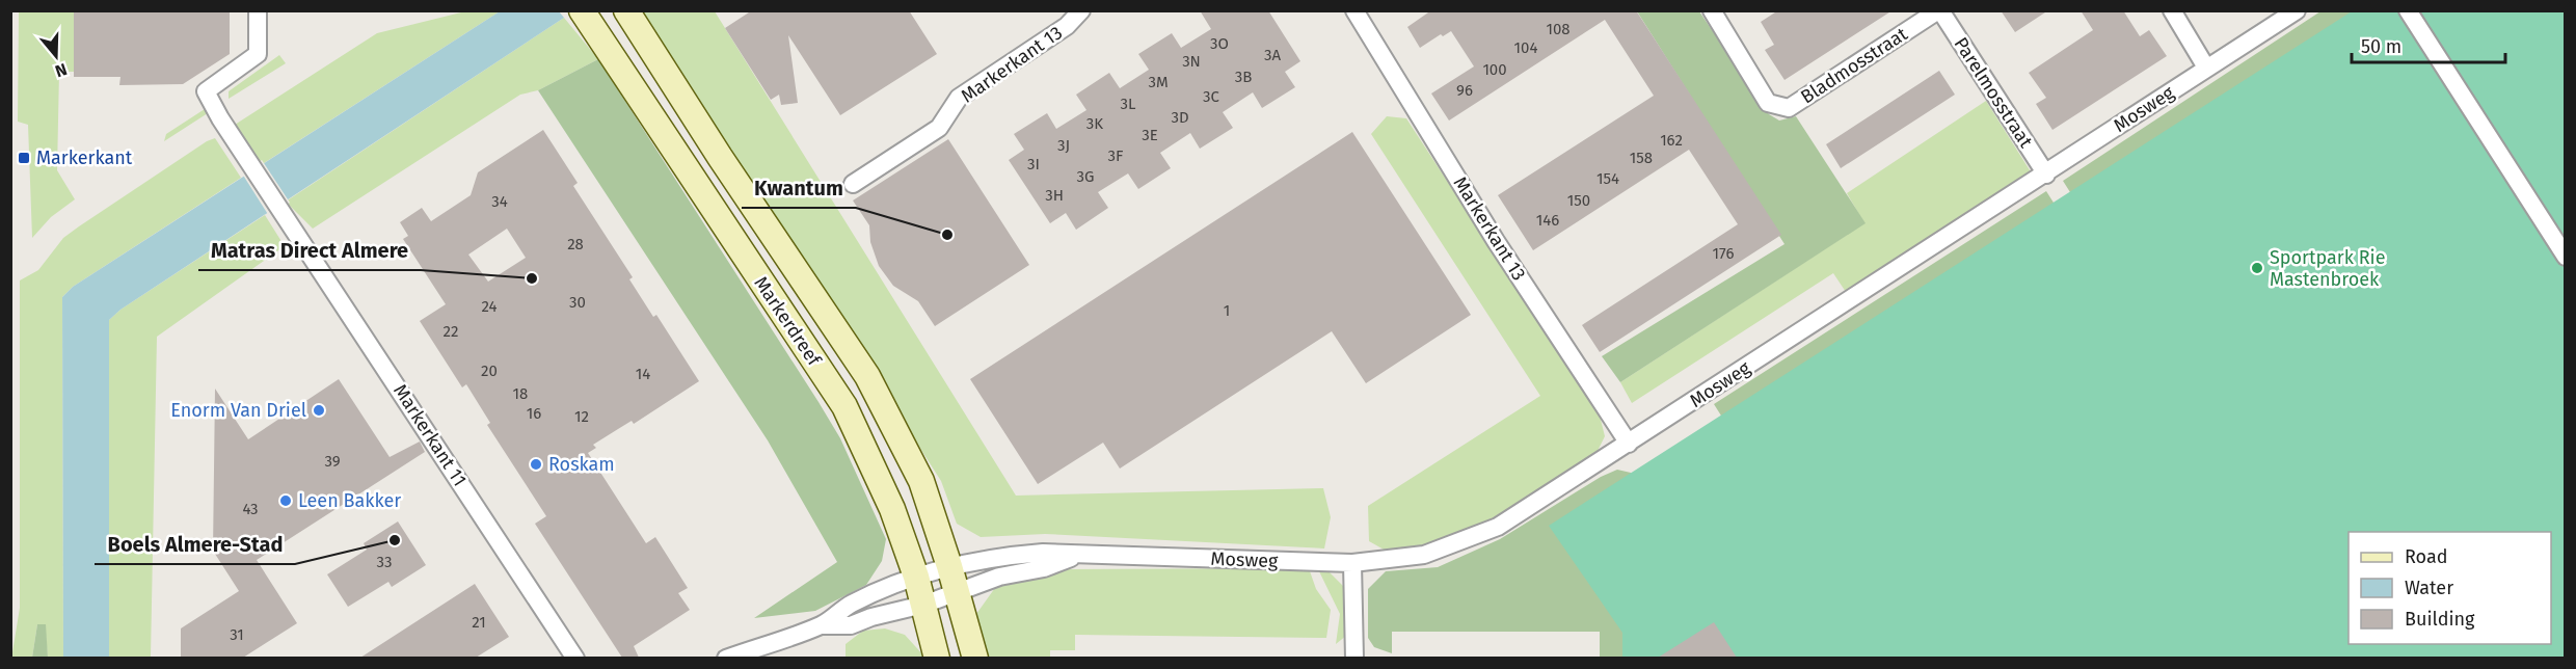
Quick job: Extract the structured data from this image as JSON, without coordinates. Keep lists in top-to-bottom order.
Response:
{
  "streets": {
    "main road": ["Markerdreef"],
    "street": [
      "Markerkant 13",
      "Bladmosstraat",
      "Parelmosstraat",
      "Mosweg",
      "Markerkant 11"
    ]
  },
  "crossings": [
    ["Markerkant 13", "Mosweg"],
    ["Bladmosstraat", "Parelmosstraat"],
    ["Parelmosstraat", "Mosweg"],
    ["Mosweg", "Markerdreef"]
  ],
  "places": {
    "transit": ["Markerkant"],
    "other": [
      "Kwantum",
      "Sportpark Rie Mastenbroek",
      "Matras Direct Almere",
      "Enorm Van Driel",
      "Roskam",
      "Leen Bakker",
      "Boels Almere-Stad"
    ]
  },
  "house_numbers": [
    "108",
    "3O",
    "104",
    "3A",
    "3N",
    "100",
    "3B",
    "3M",
    "96",
    "3C",
    "3L",
    "3D",
    "3K",
    "3E",
    "162",
    "3J",
    "3F",
    "158",
    "3I",
    "3G",
    "154",
    "3H",
    "150",
    "34",
    "146",
    "28",
    "176",
    "30",
    "24",
    "1",
    "22",
    "20",
    "14",
    "18",
    "16",
    "12",
    "39",
    "43",
    "33",
    "21",
    "31"
  ],
  "legend": ["Road", "Water", "Building"],
  "scale_bar": "50 m",
  "north": "bottom"
}
